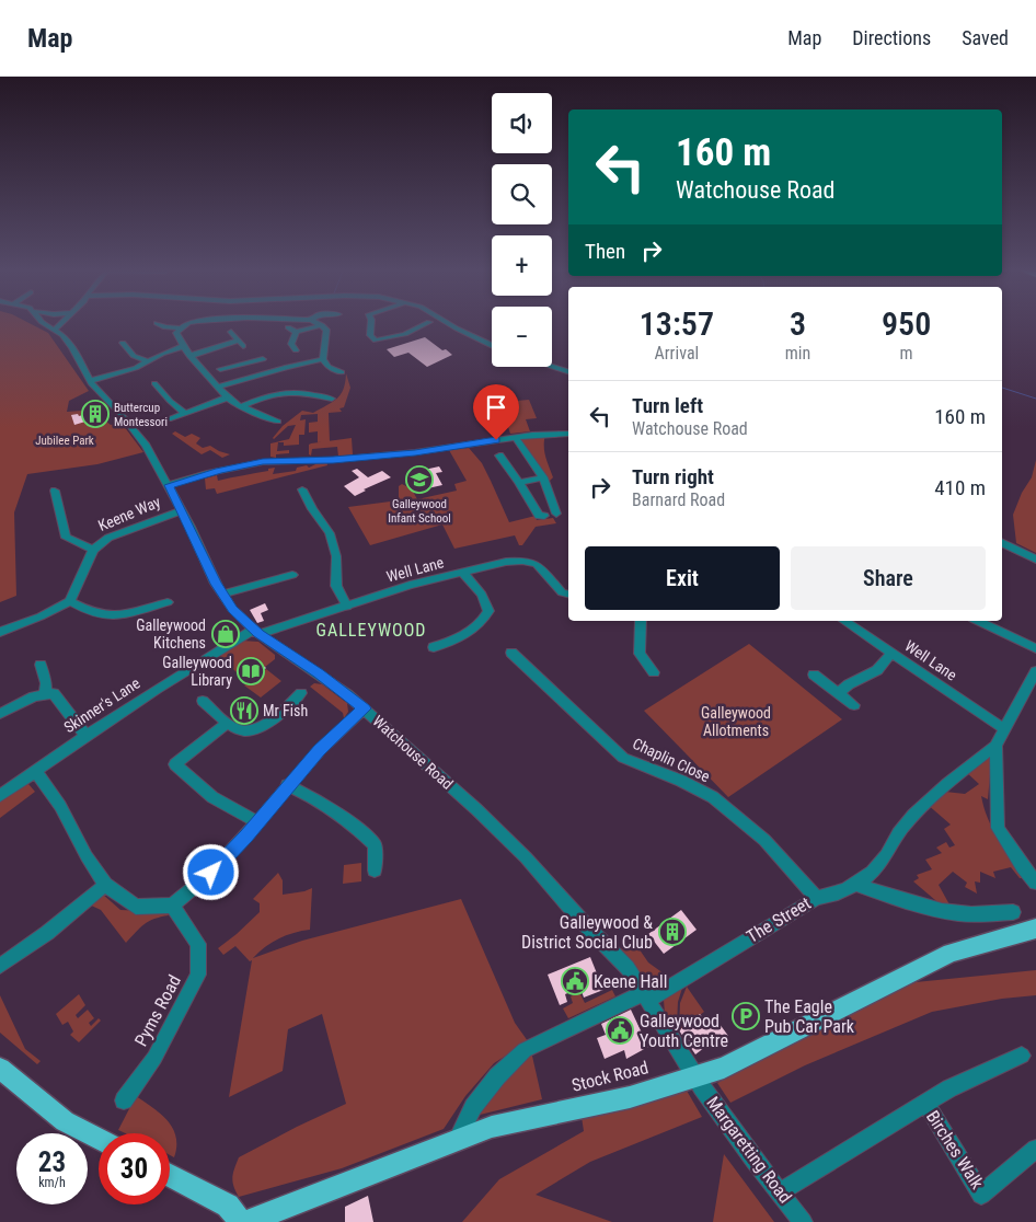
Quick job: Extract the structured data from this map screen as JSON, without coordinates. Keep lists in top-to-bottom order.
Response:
{
  "streets": {
    "main road": ["Stock Road"],
    "street": [
      "Keene Way",
      "Well Lane",
      "Skinner's Lane",
      "Watchouse Road",
      "Chaplin Close",
      "The Street",
      "Pyms Road",
      "Margaretting Road",
      "Birches Walk"
    ]
  },
  "crossings": [
    ["Keene Way", "Watchouse Road"],
    ["Well Lane", "Skinner's Lane"],
    ["Well Lane", "Watchouse Road"],
    ["Skinner's Lane", "Watchouse Road"],
    ["Watchouse Road", "The Street"],
    ["Watchouse Road", "Stock Road"],
    ["Watchouse Road", "Margaretting Road"],
    ["Chaplin Close", "The Street"],
    ["The Street", "Stock Road"],
    ["Stock Road", "Margaretting Road"],
    ["Margaretting Road", "Birches Walk"]
  ],
  "districts": ["GALLEYWOOD"],
  "parks": ["Jubilee Park", "Galleywood Allotments"],
  "places": {
    "building": ["Buttercup Montessori", "Galleywood & District Social Club"],
    "school or university": ["Galleywood Infant School"],
    "shop": ["Galleywood Kitchens"],
    "library": ["Galleywood Library"],
    "restaurant": ["Mr Fish"],
    "public building": ["Keene Hall", "Galleywood Youth Centre"],
    "parking": ["The Eagle Pub Car Park"]
  },
  "page": {
    "header": "Map",
    "nav": ["Map", "Directions", "Saved"],
    "map_buttons": ["+", "−"],
    "turn": ["160 m", "Watchouse Road"],
    "then": "Then",
    "eta": [
      "13:57",
      "Arrival",
      "3",
      "min",
      "950",
      "m"
    ],
    "list": [
      {
        "name": "Turn left",
        "note": "Watchouse Road",
        "value": "160 m"
      },
      {
        "name": "Turn right",
        "note": "Barnard Road",
        "value": "410 m"
      }
    ],
    "buttons": ["Exit", "Share"],
    "speed": "23 km/h",
    "limit": "30"
  }
}
